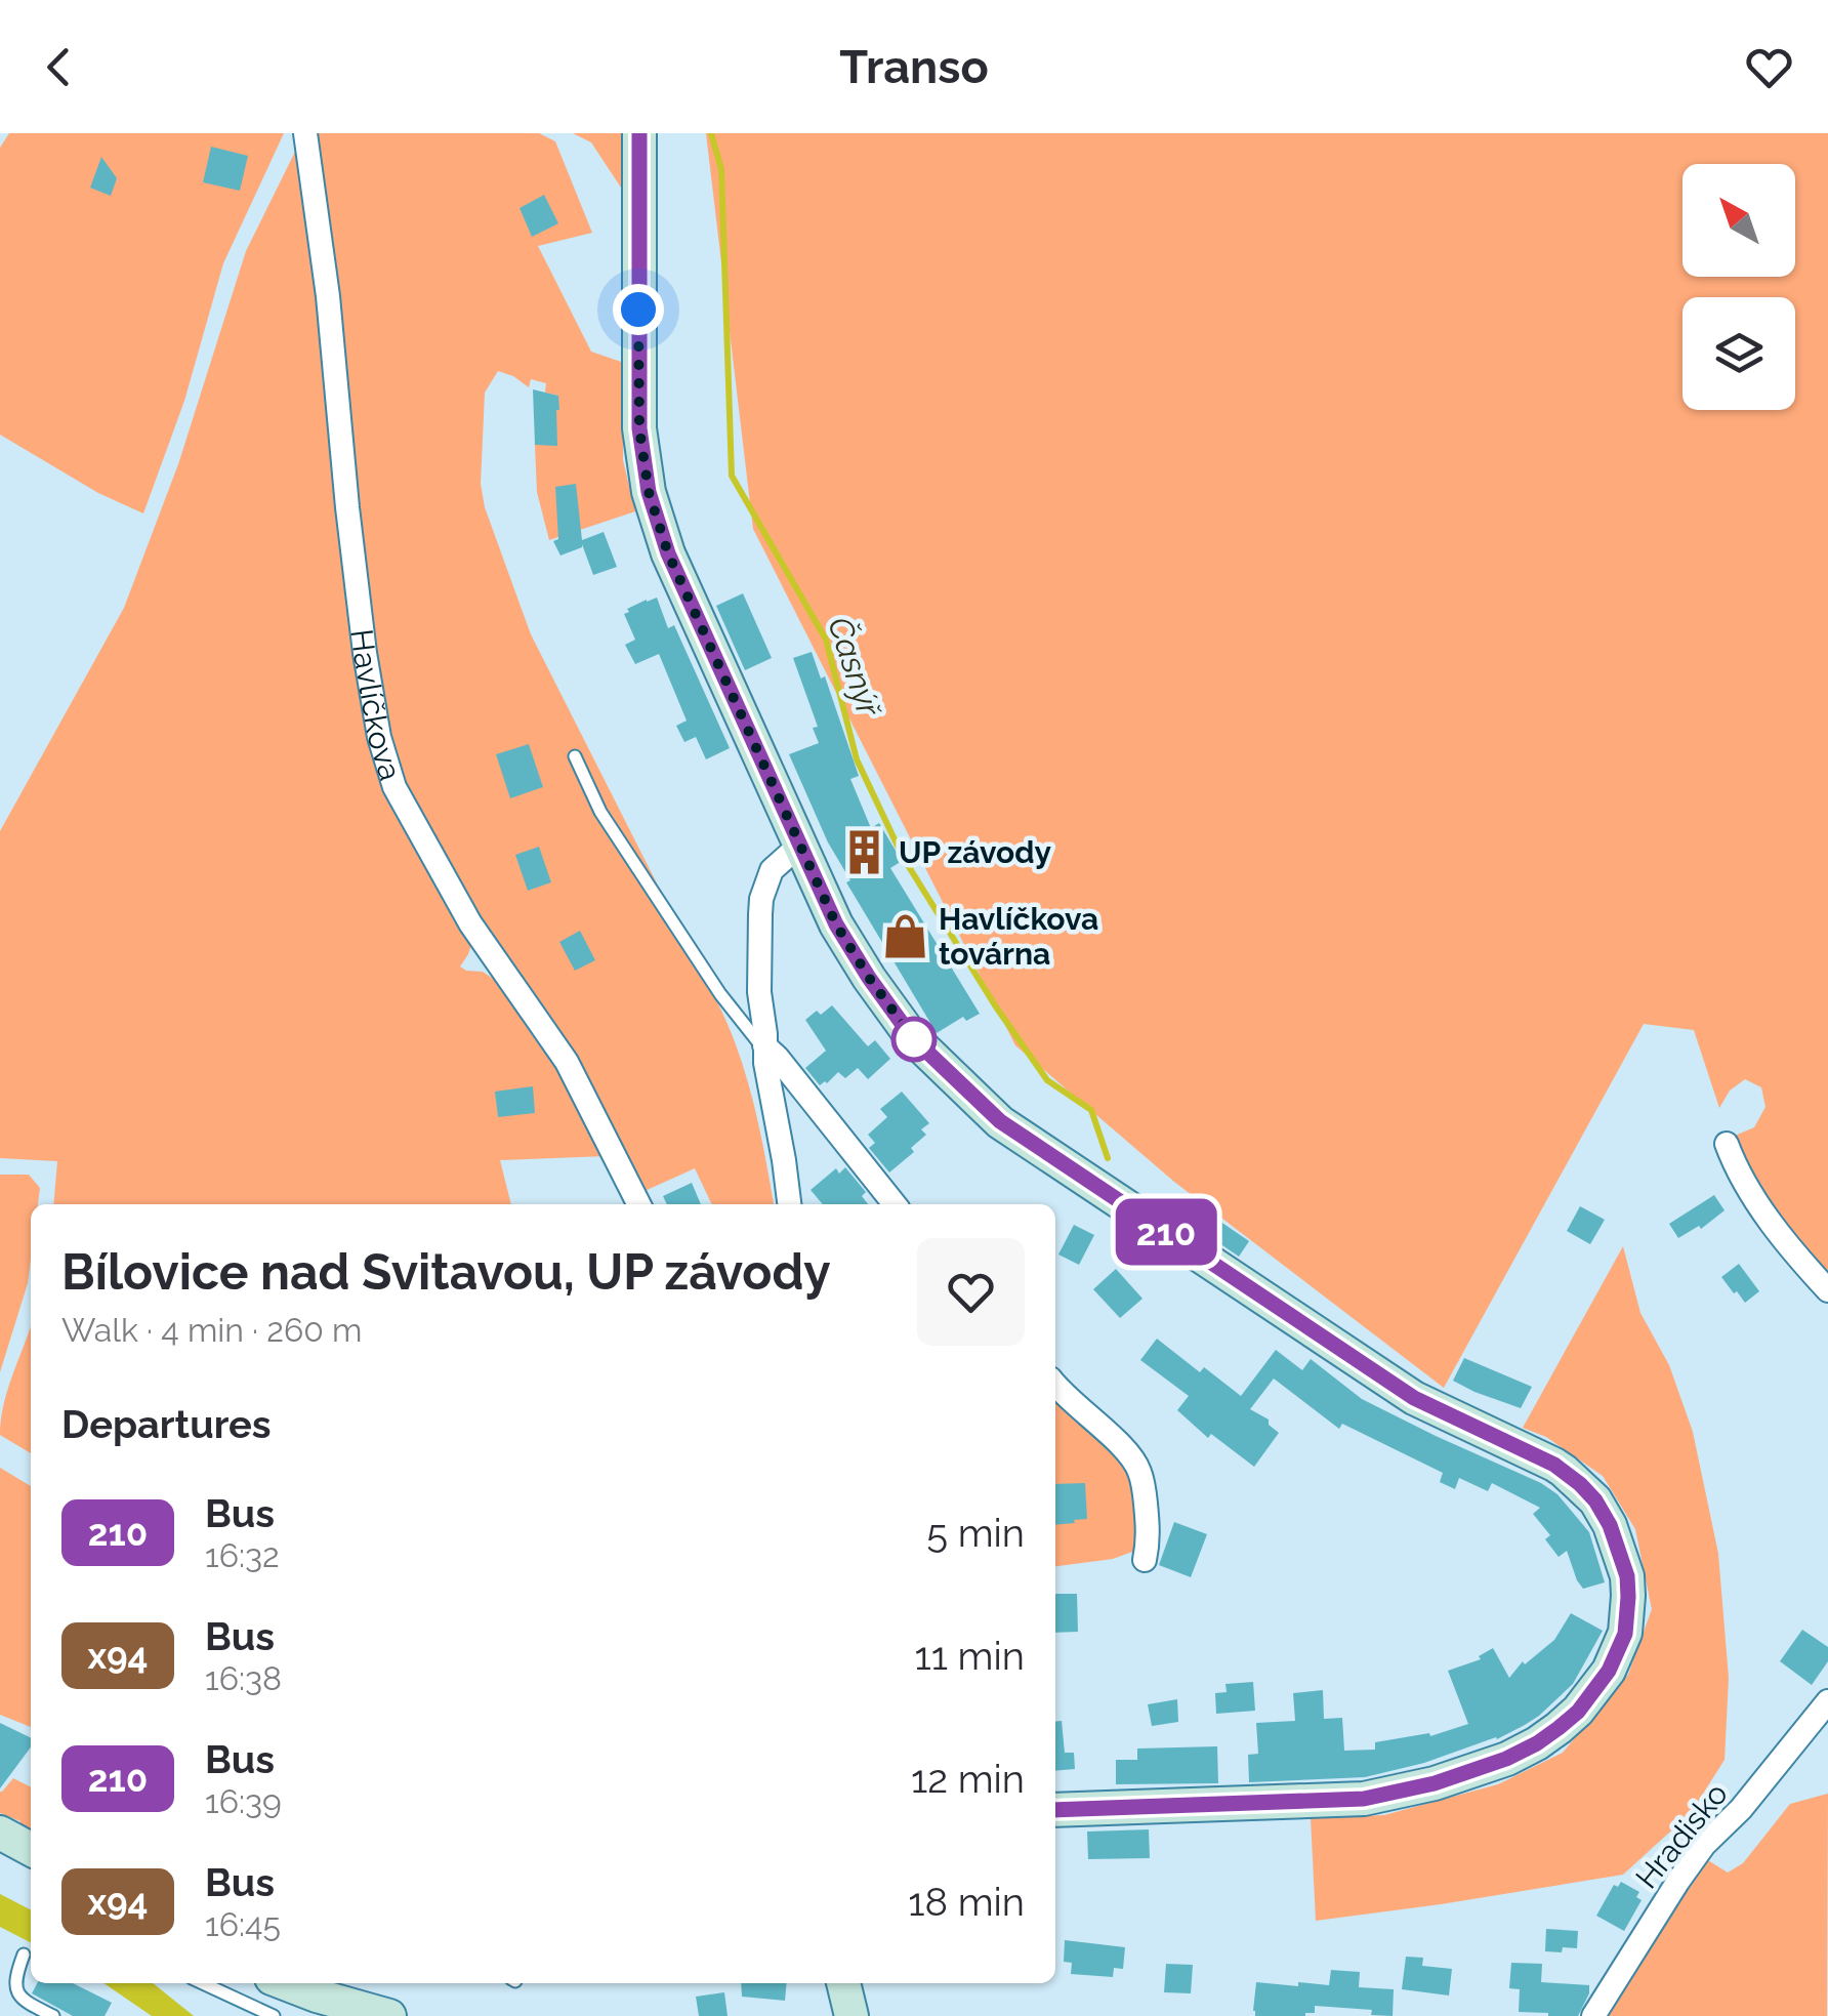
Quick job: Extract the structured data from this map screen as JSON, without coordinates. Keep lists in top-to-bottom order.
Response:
{
  "streets": {
    "street": ["Havlíčkova", "Hradisko"]
  },
  "water": ["Časnýř"],
  "places": {
    "building": ["UP závody"],
    "shop": ["Havlíčkova továrna"]
  },
  "lines": ["bus line 210"],
  "north": "top left",
  "page": {
    "header": "Transo",
    "on_map": "210",
    "heading": [
      ["Bílovice nad Svitavou, UP závody", "Walk · 4 min · 260 m"],
      "Departures"
    ],
    "list": [
      {
        "mark": "210",
        "name": "Bus",
        "note": "16:32",
        "value": "5 min"
      },
      {
        "mark": "x94",
        "name": "Bus",
        "note": "16:38",
        "value": "11 min"
      },
      {
        "mark": "210",
        "name": "Bus",
        "note": "16:39",
        "value": "12 min"
      },
      {
        "mark": "x94",
        "name": "Bus",
        "note": "16:45",
        "value": "18 min"
      }
    ]
  }
}
